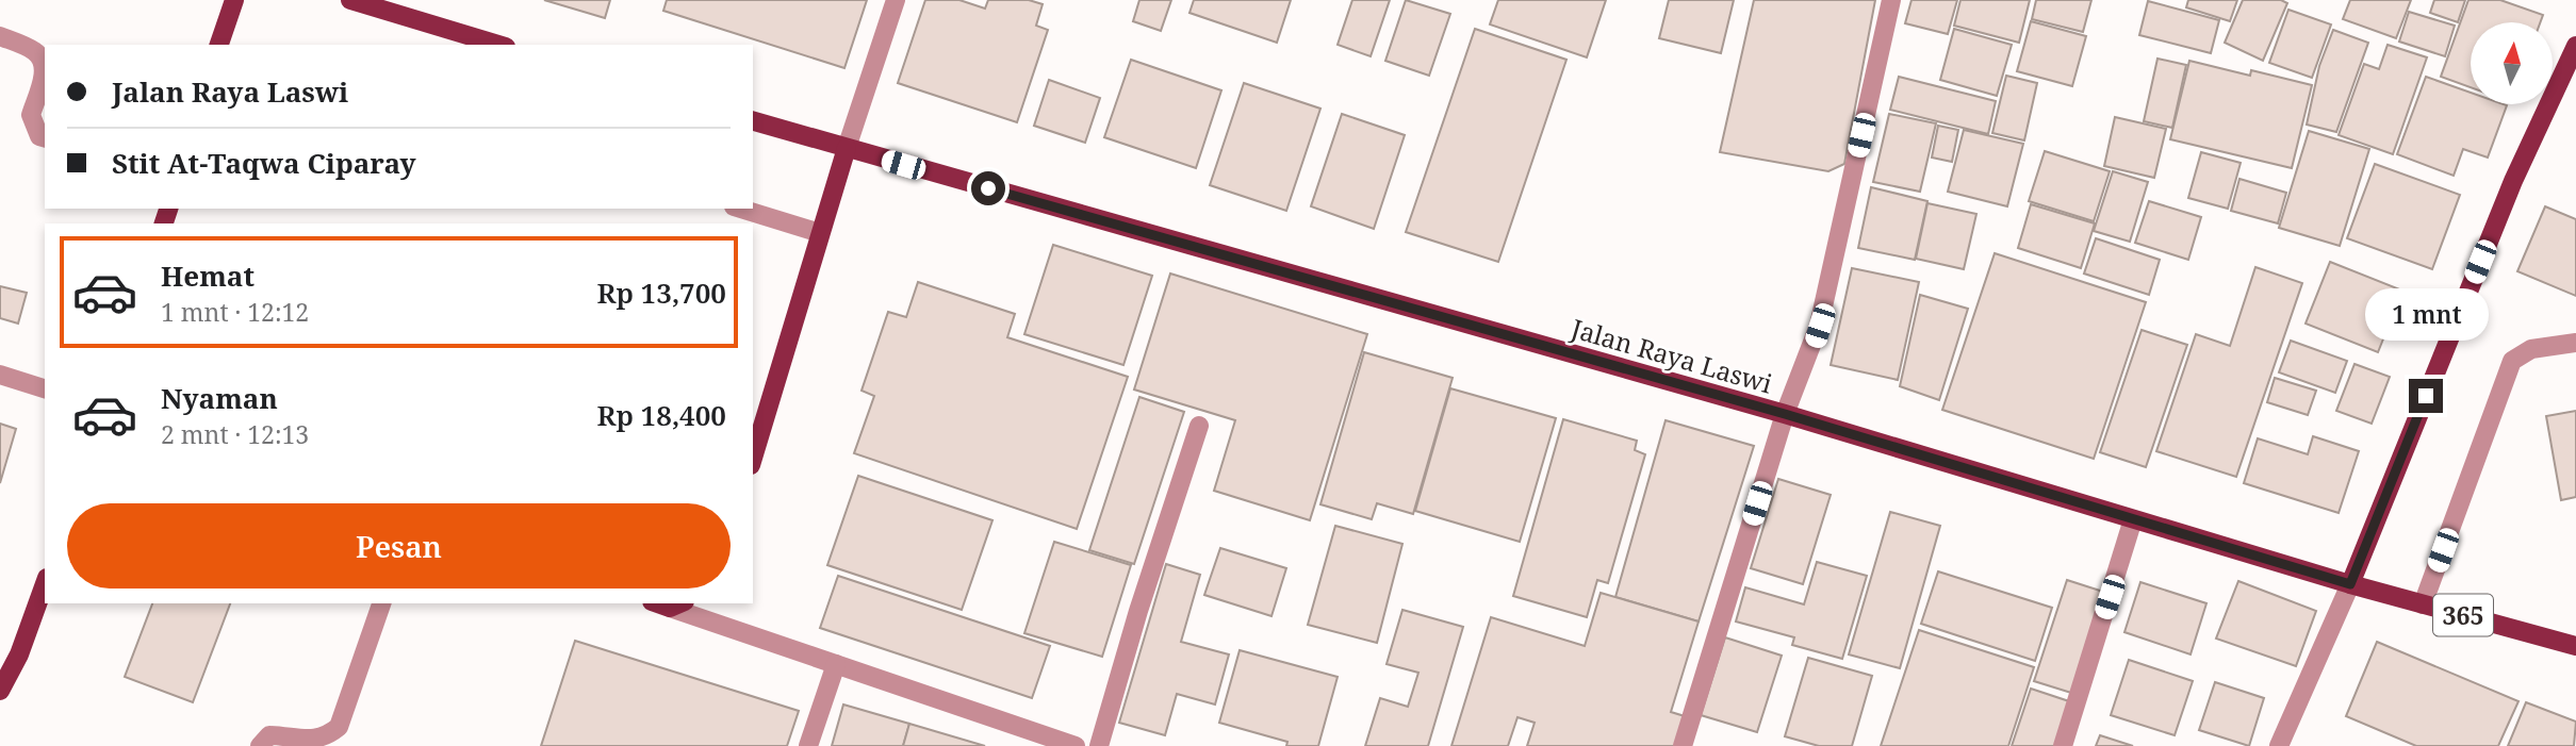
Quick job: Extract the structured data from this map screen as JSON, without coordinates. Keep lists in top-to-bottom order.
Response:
{
  "streets": {
    "main road": ["Jalan Raya Laswi", "365"]
  },
  "north": "top",
  "page": {
    "banner": ["Jalan Raya Laswi", "Stit At-Taqwa Ciparay"],
    "list": [
      {
        "name": "Hemat",
        "note": "1 mnt · 12:12",
        "value": "Rp 13,700"
      },
      {
        "name": "Nyaman",
        "note": "2 mnt · 12:13",
        "value": "Rp 18,400"
      }
    ],
    "bubble": "1 mnt",
    "buttons": "Pesan"
  }
}
